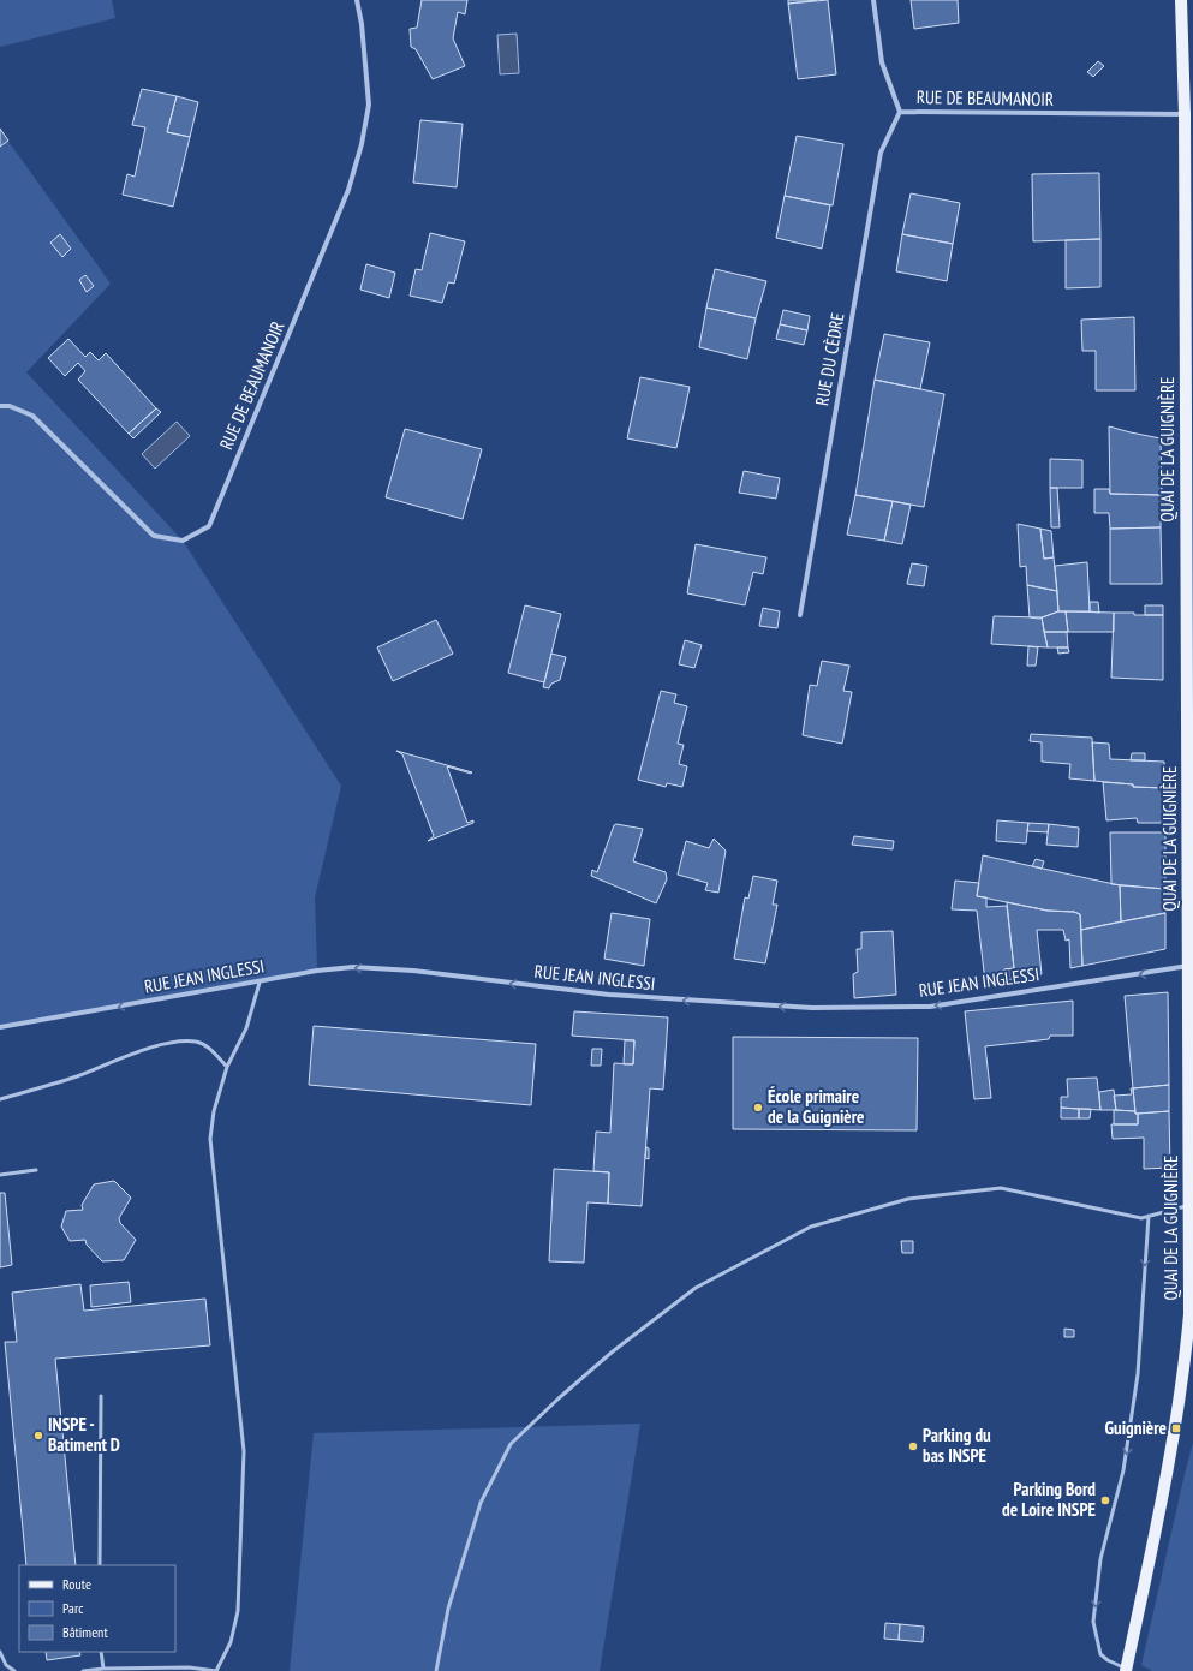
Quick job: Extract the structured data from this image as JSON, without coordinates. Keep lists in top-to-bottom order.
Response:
{
  "streets": {
    "main road": ["QUAI DE LA GUIGNIÈRE"],
    "street": ["RUE DE BEAUMANOIR", "RUE DU CÈDRE", "RUE JEAN INGLESSI"]
  },
  "crossings": [
    ["RUE DE BEAUMANOIR", "RUE DU CÈDRE"],
    ["RUE DE BEAUMANOIR", "QUAI DE LA GUIGNIÈRE"],
    ["QUAI DE LA GUIGNIÈRE", "RUE JEAN INGLESSI"]
  ],
  "one_way": ["RUE JEAN INGLESSI"],
  "places": {
    "other": [
      "École primaire de la Guignière",
      "INSPE - Batiment D",
      "Parking du bas INSPE",
      "Parking Bord de Loire INSPE"
    ],
    "transit": ["Guignière"]
  },
  "legend": ["Route", "Parc", "Bâtiment"]
}
